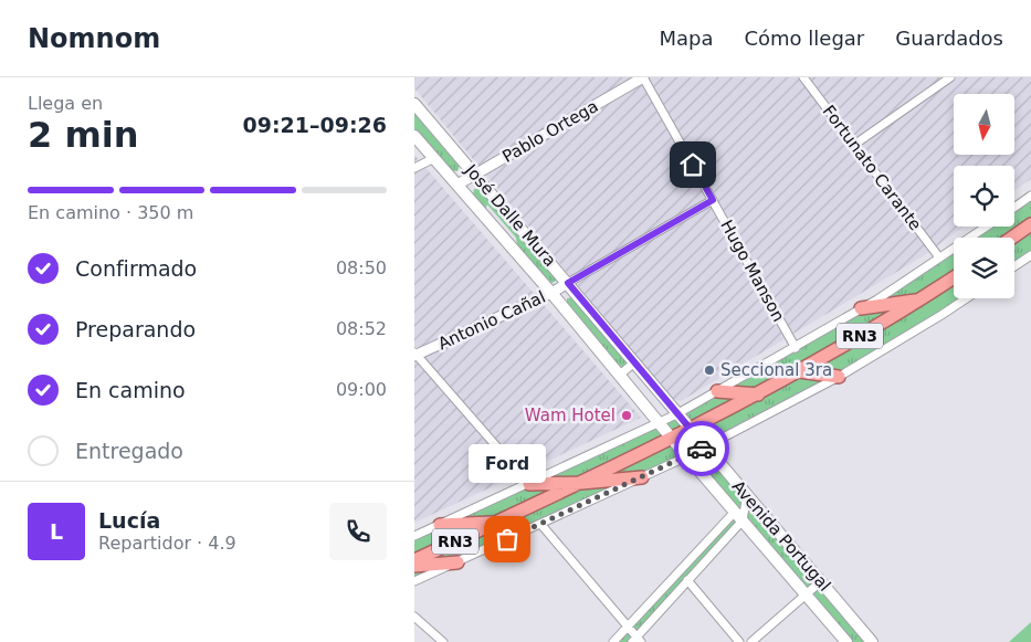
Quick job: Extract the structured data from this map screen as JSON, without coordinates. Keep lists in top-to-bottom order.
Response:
{
  "streets": {
    "highway": ["RN3"],
    "main road": ["José Dalle Mura", "Avenida Portugal"],
    "street": [
      "Pablo Ortega",
      "Fortunato Carante",
      "Hugo Manson",
      "Antonio Cañal"
    ]
  },
  "crossings": [
    ["Pablo Ortega", "José Dalle Mura"],
    ["Pablo Ortega", "Hugo Manson"],
    ["José Dalle Mura", "Antonio Cañal"],
    ["José Dalle Mura", "RN3"],
    ["José Dalle Mura", "Avenida Portugal"],
    ["Hugo Manson", "Antonio Cañal"],
    ["RN3", "Avenida Portugal"]
  ],
  "places": ["Seccional 3ra", "Wam Hotel", "Ford"],
  "north": "bottom",
  "page": {
    "header": "Nomnom",
    "nav": ["Mapa", "Cómo llegar", "Guardados"],
    "heading": ["2 min", "Llega en", "09:21–09:26"],
    "panel": ["Lucía", "Repartidor · 4.9"],
    "bar": "En camino · 350 m",
    "list": [
      ["Confirmado", "08:50"],
      ["Preparando", "08:52"],
      ["En camino", "09:00"],
      "Entregado"
    ],
    "bubble": "Ford",
    "round": "L"
  }
}
